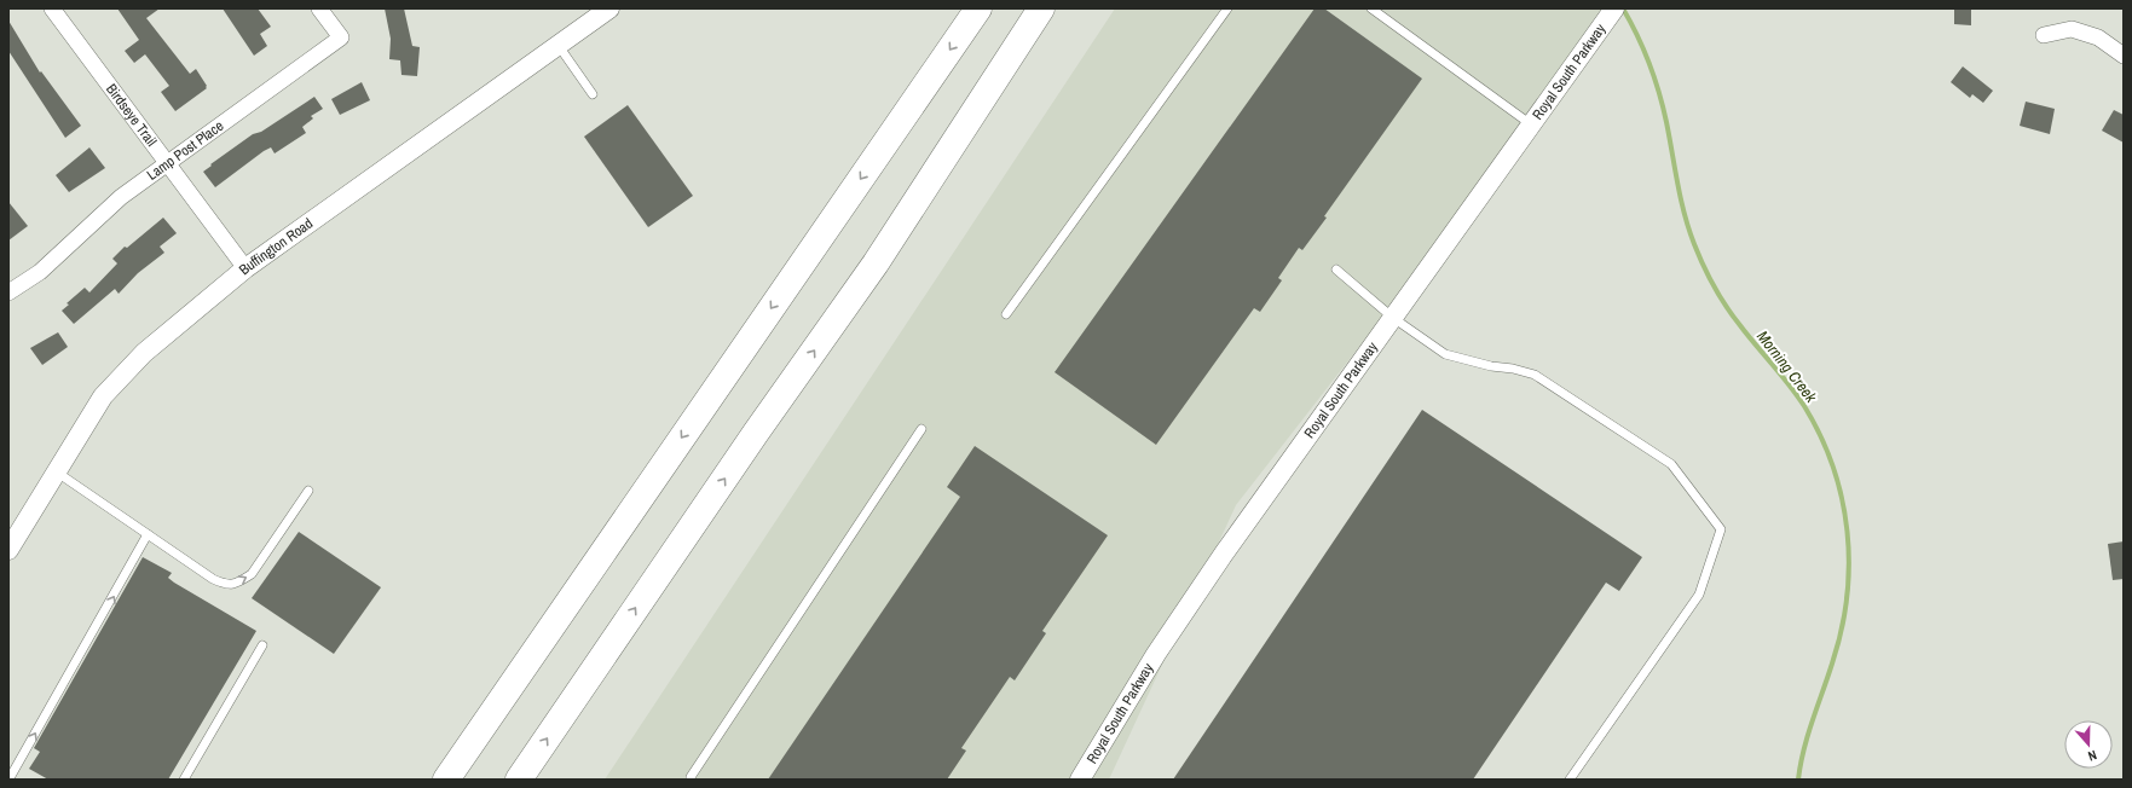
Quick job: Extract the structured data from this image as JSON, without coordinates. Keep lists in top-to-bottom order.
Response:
{
  "streets": {
    "street": [
      "Royal South Parkway",
      "Birdseye Trail",
      "Lamp Post Place",
      "Buffington Road"
    ]
  },
  "crossings": [
    ["Birdseye Trail", "Lamp Post Place"],
    ["Birdseye Trail", "Buffington Road"]
  ],
  "water": ["Morning Creek"],
  "north": "bottom"
}
